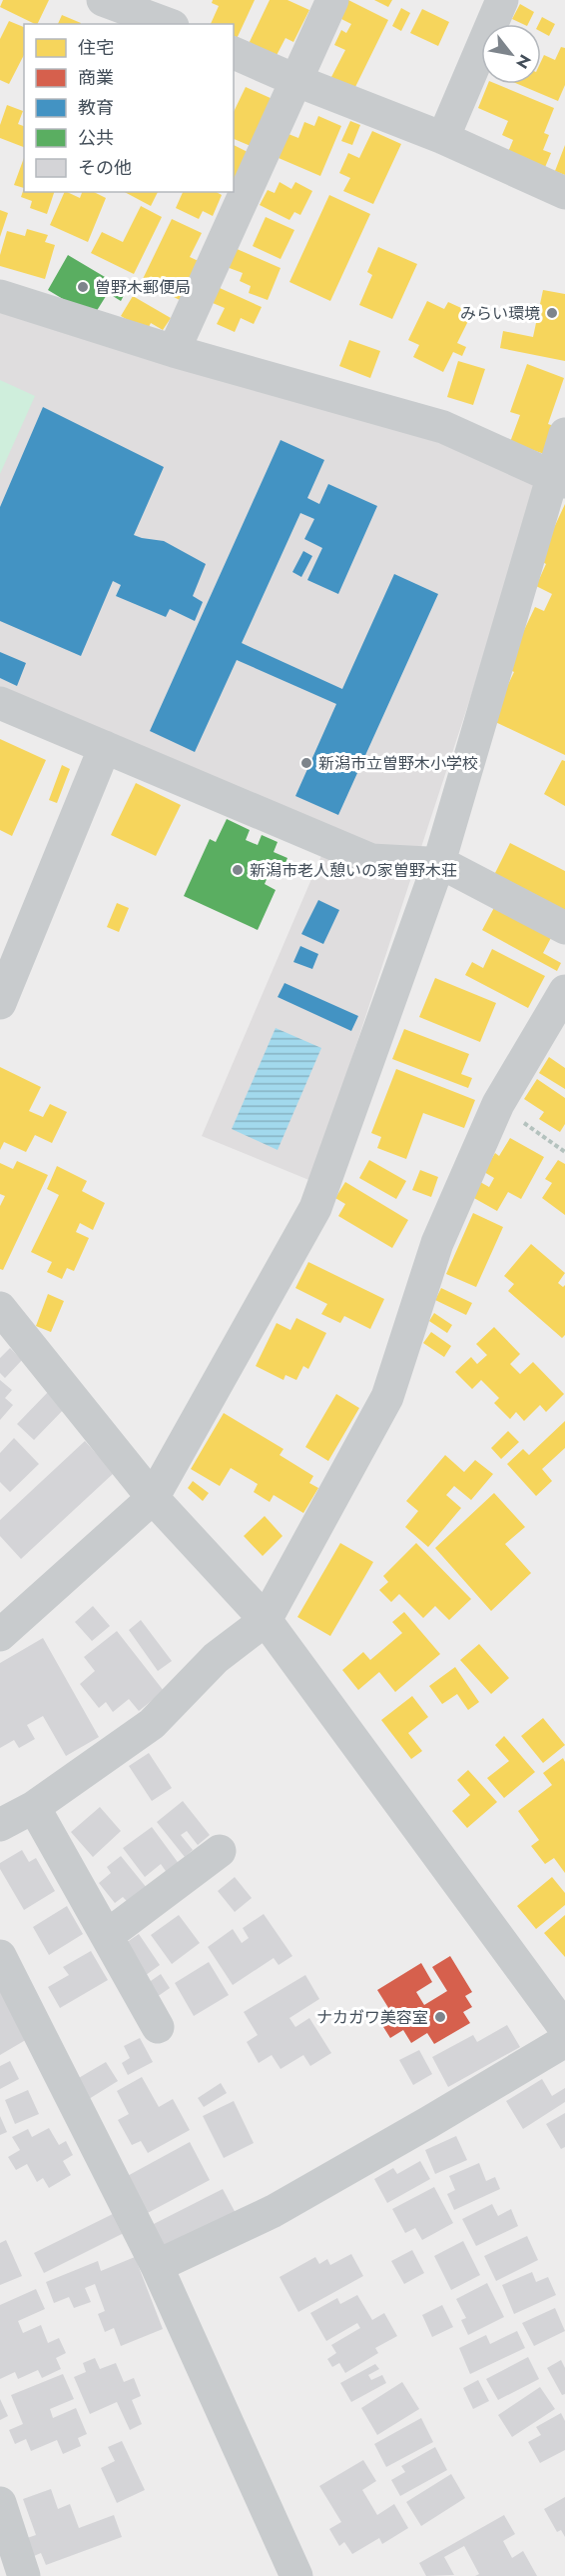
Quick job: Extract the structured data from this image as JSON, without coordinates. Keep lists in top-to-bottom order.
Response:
{
  "places": [
    "曽野木郵便局",
    "みらい環境",
    "新潟市立曽野木小学校",
    "新潟市老人憩いの家曽野木荘",
    "ナカガワ美容室"
  ],
  "legend": [
    "住宅",
    "商業",
    "教育",
    "公共",
    "その他"
  ],
  "north": "bottom right"
}
